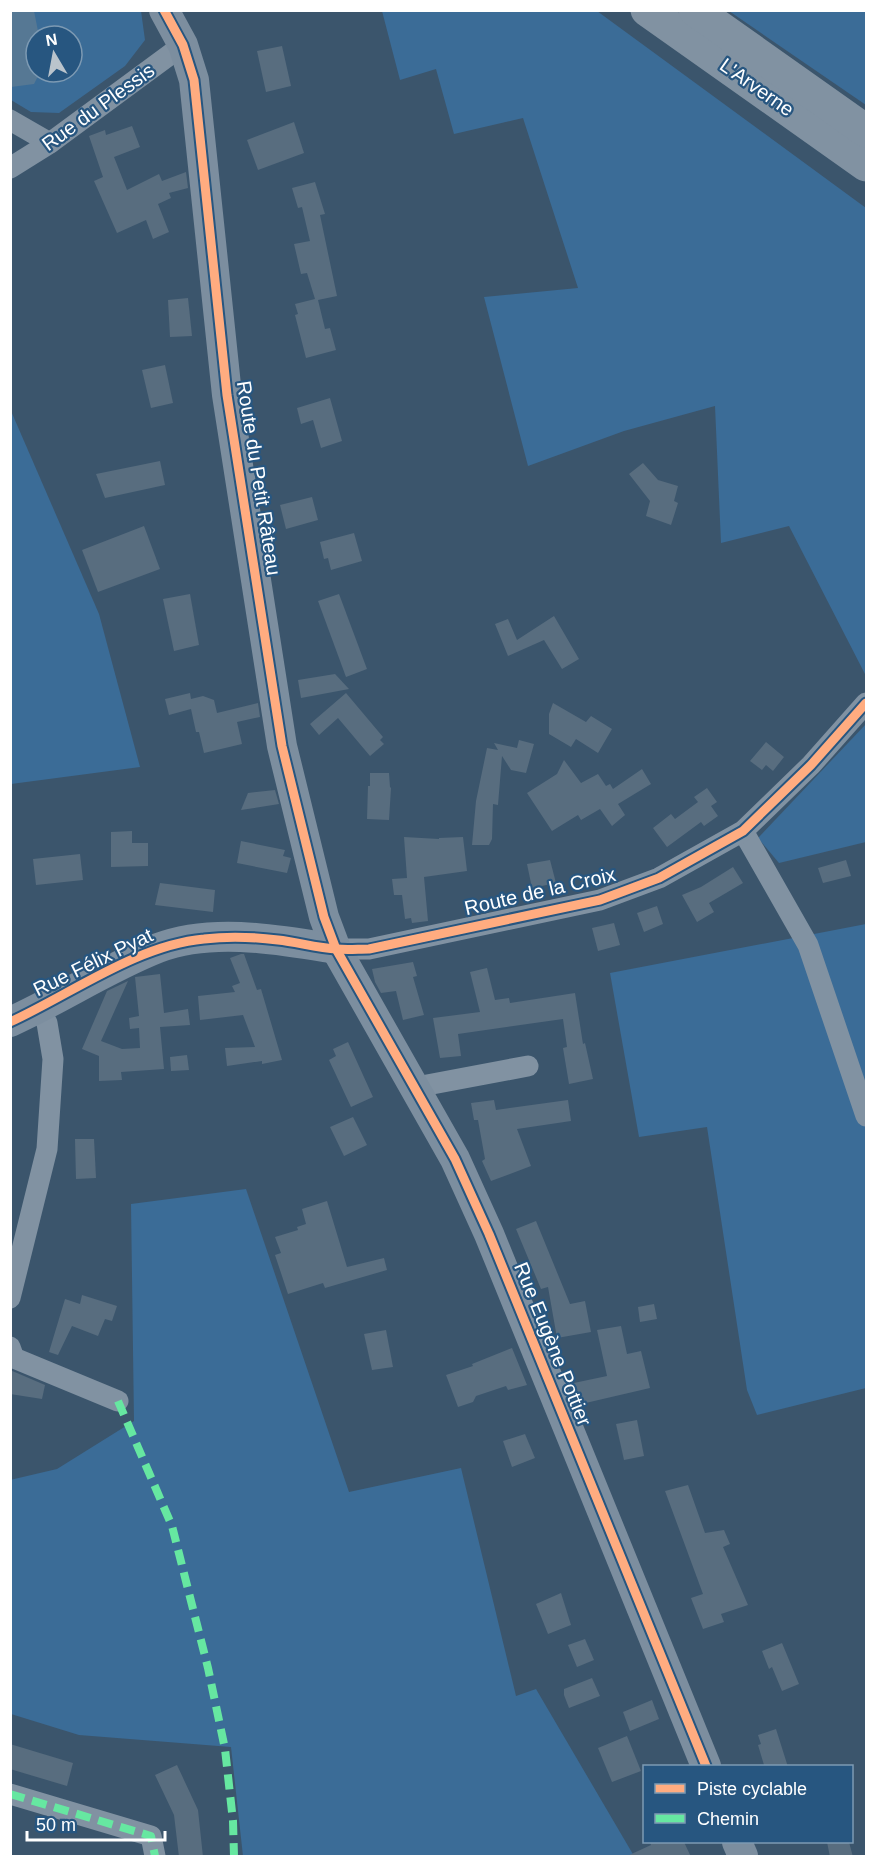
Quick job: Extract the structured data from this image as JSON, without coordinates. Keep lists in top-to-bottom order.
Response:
{
  "streets": {
    "highway": ["L'Arverne"],
    "street": [
      "Rue du Plessis",
      "Route du Petit Râteau",
      "Route de la Croix",
      "Rue Félix Pyat",
      "Rue Eugène Pottier"
    ]
  },
  "crossings": [
    ["Rue du Plessis", "Route du Petit Râteau"],
    ["Route du Petit Râteau", "Route de la Croix"],
    ["Route du Petit Râteau", "Rue Félix Pyat"],
    ["Route du Petit Râteau", "Rue Eugène Pottier"],
    ["Route de la Croix", "Rue Félix Pyat"],
    ["Route de la Croix", "Rue Eugène Pottier"],
    ["Rue Félix Pyat", "Rue Eugène Pottier"]
  ],
  "legend": ["Piste cyclable", "Chemin"],
  "scale_bar": "50 m",
  "north": "top"
}
